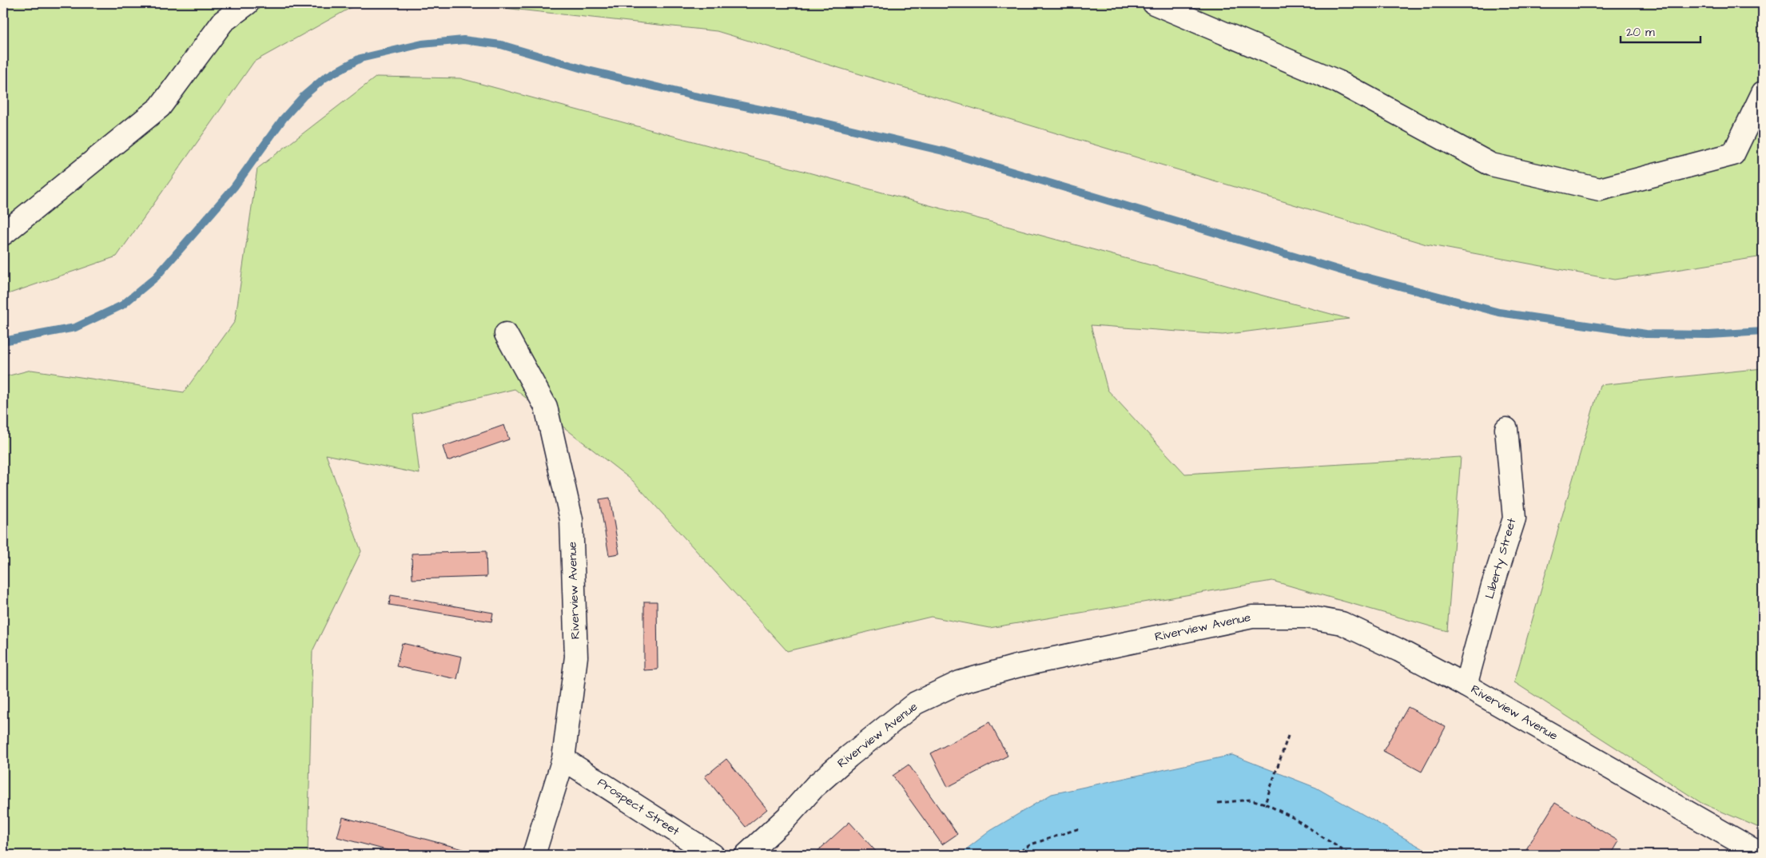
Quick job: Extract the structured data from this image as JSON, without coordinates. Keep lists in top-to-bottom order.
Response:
{
  "streets": {
    "street": ["Liberty Street", "Riverview Avenue", "Prospect Street"]
  },
  "crossings": [
    ["Liberty Street", "Riverview Avenue"],
    ["Riverview Avenue", "Prospect Street"]
  ],
  "scale_bar": "20 m"
}
